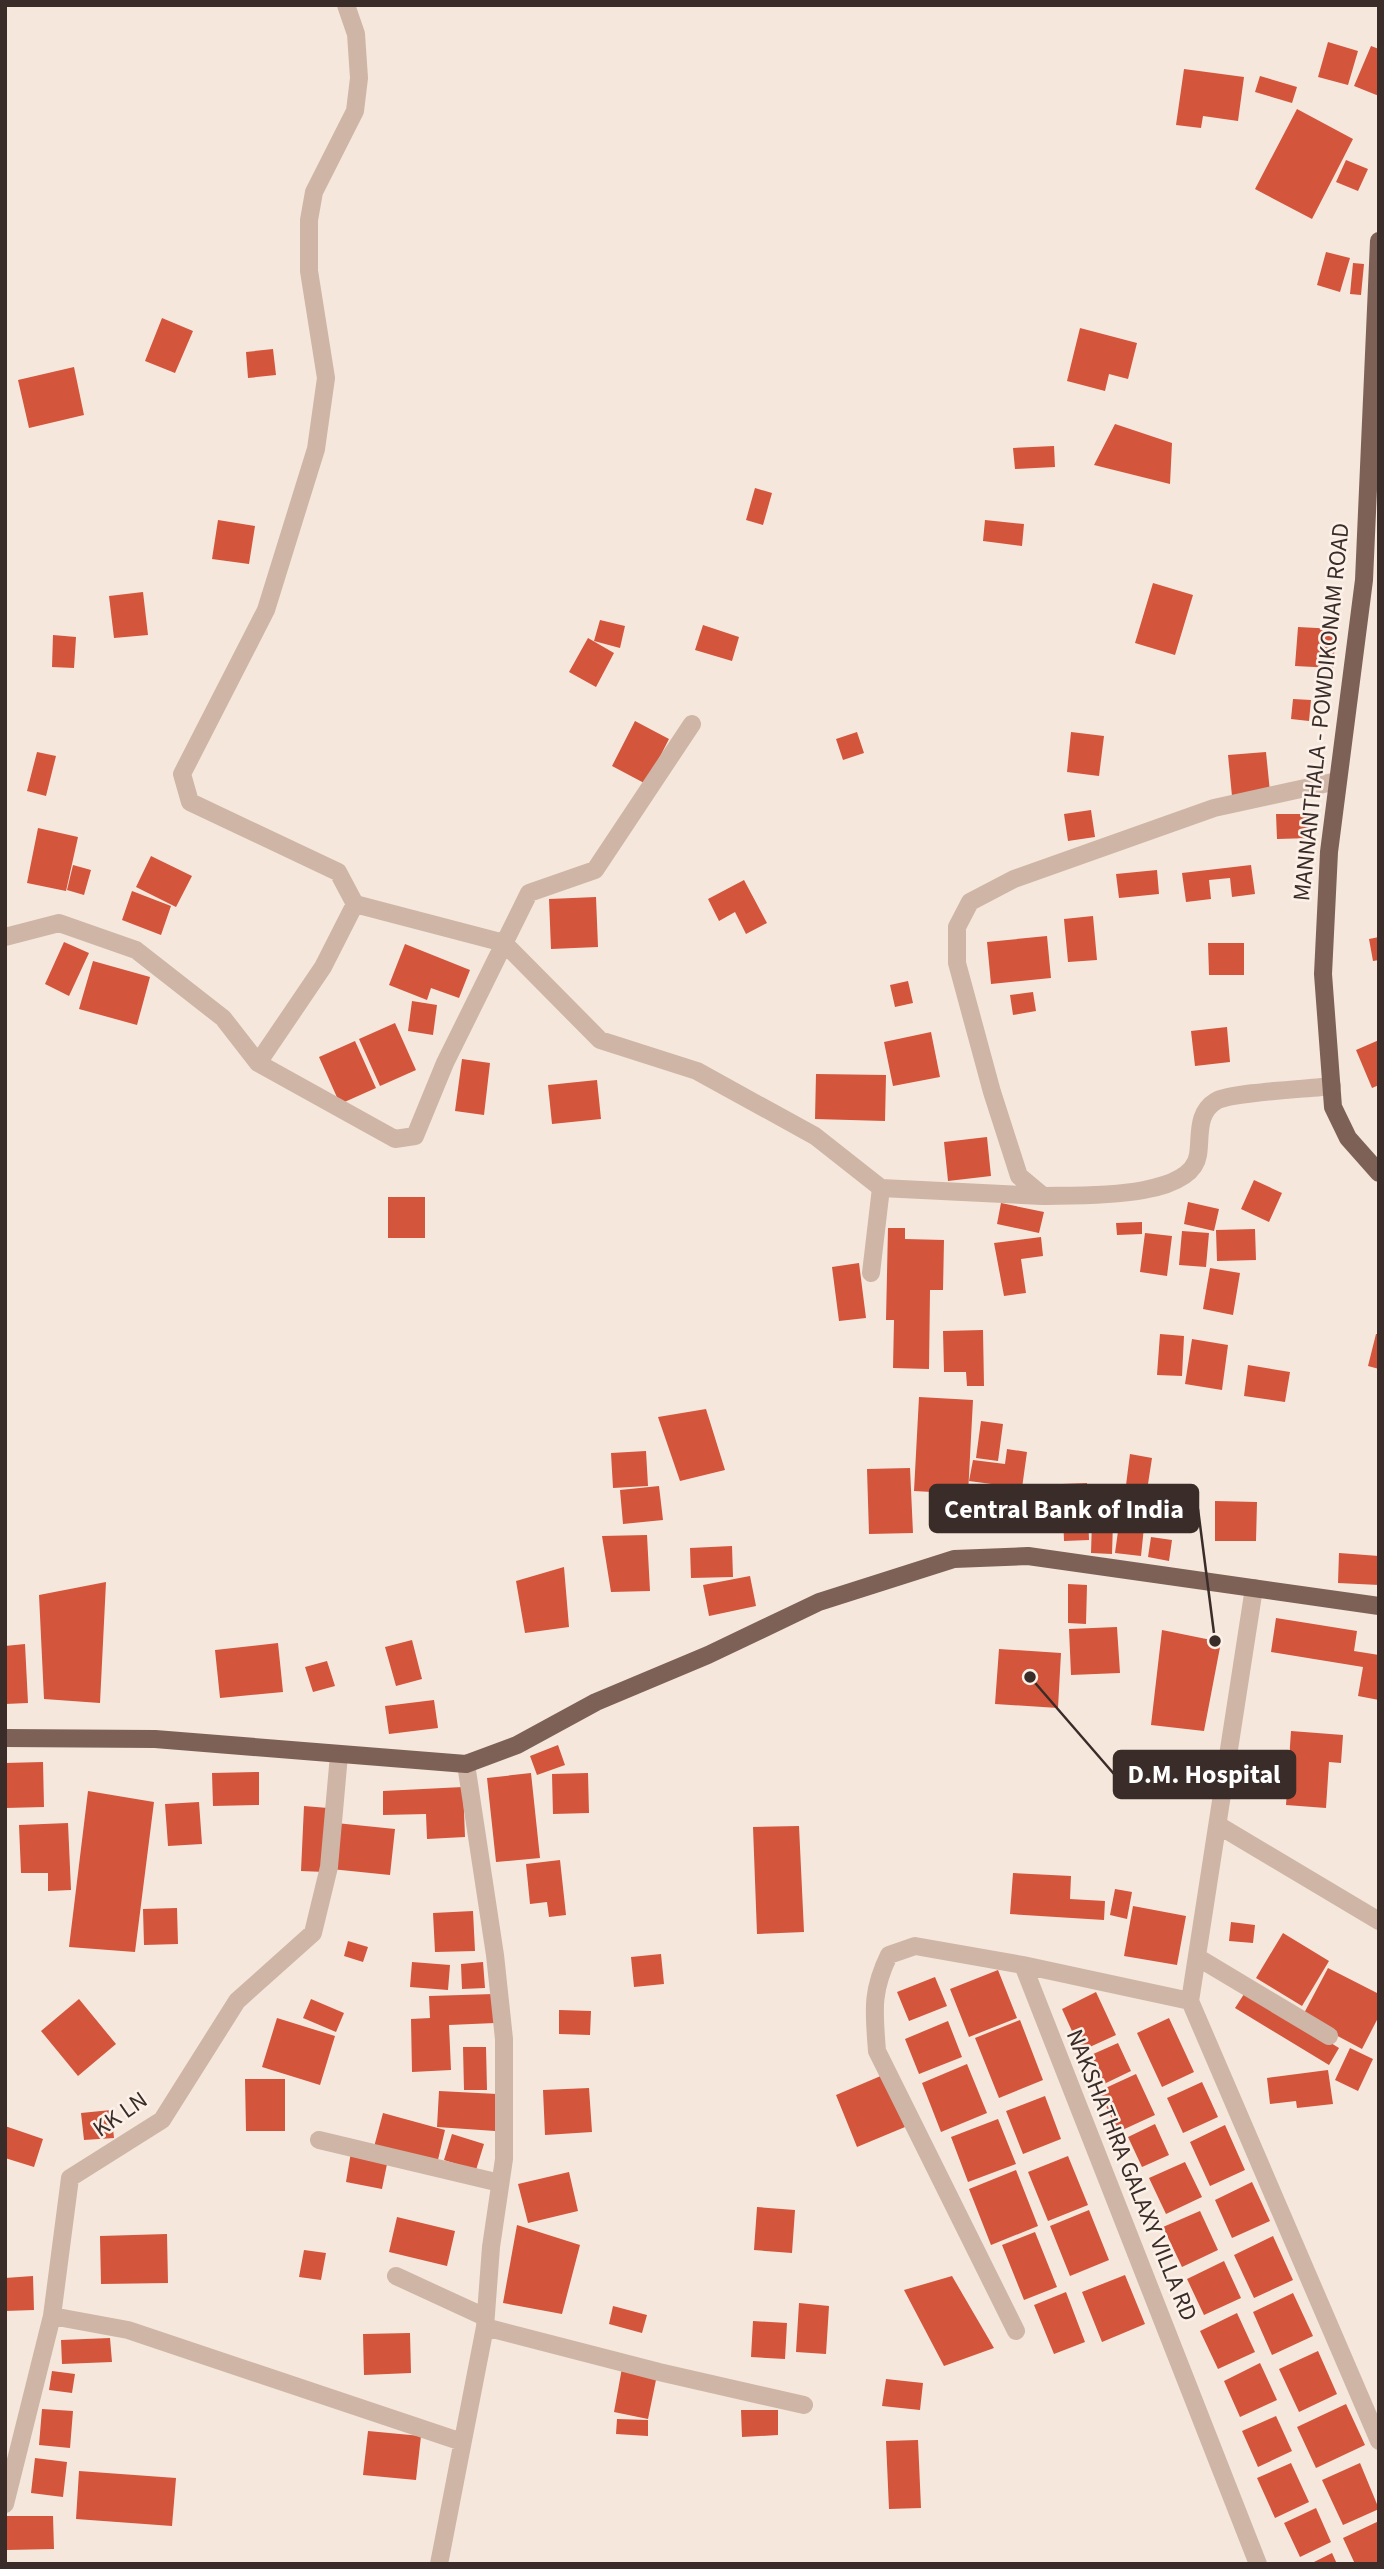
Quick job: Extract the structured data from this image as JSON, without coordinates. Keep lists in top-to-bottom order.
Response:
{
  "streets": {
    "main road": ["MANNANTHALA - POWDIKONAM ROAD"],
    "street": ["KK LN", "NAKSHATHRA GALAXY VILLA RD"]
  },
  "places": ["Central Bank of India", "D.M. Hospital"]
}
